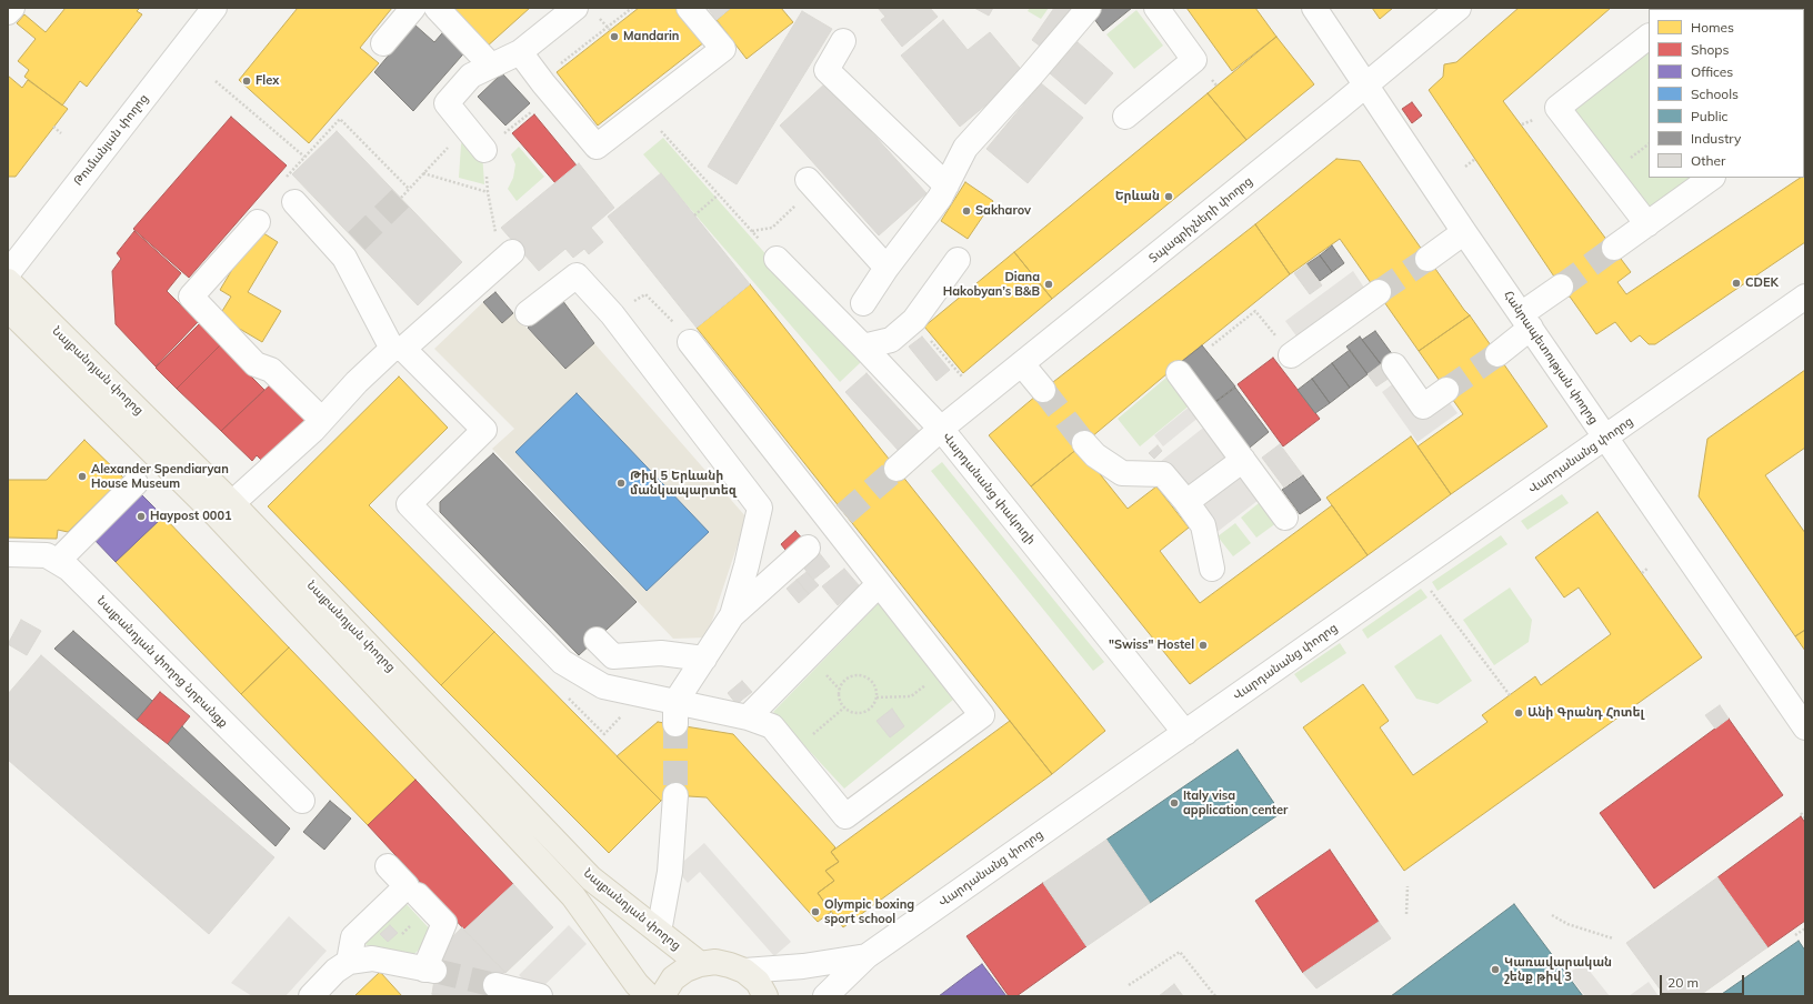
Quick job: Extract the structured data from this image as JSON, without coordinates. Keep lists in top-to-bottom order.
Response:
{
  "streets": {
    "main road": ["Նալբանդյան փողոց"],
    "street": [
      "Թումանյան փողոց",
      "Տպագրիչների փողոց",
      "Հանրապետության փողոց",
      "Վարդանանց փողոց",
      "Վարդանանց փակուղի",
      "Նալբանդյան փողոց նրբանցք"
    ]
  },
  "crossings": [
    ["Տպագրիչների փողոց", "Հանրապետության փողոց"],
    ["Տպագրիչների փողոց", "Վարդանանց փակուղի"],
    ["Հանրապետության փողոց", "Վարդանանց փողոց"],
    ["Վարդանանց փողոց", "Վարդանանց փակուղի"]
  ],
  "places": [
    "Mandarin",
    "Flex",
    "Երևան",
    "Sakharov",
    "CDEK",
    "Diana Hakobyan’s B&B",
    "Alexander Spendiaryan House Museum",
    "Թիվ 5 Երևանի մանկապարտեզ",
    "Haypost 0001",
    "\"Swiss\" Hostel",
    "Անի Գրանդ Հոտել",
    "Italy visa application center",
    "Olympic boxing sport school",
    "Կառավարական շենք թիվ 3"
  ],
  "legend": [
    "Homes",
    "Shops",
    "Offices",
    "Schools",
    "Public",
    "Industry",
    "Other"
  ],
  "scale_bar": "20 m"
}
